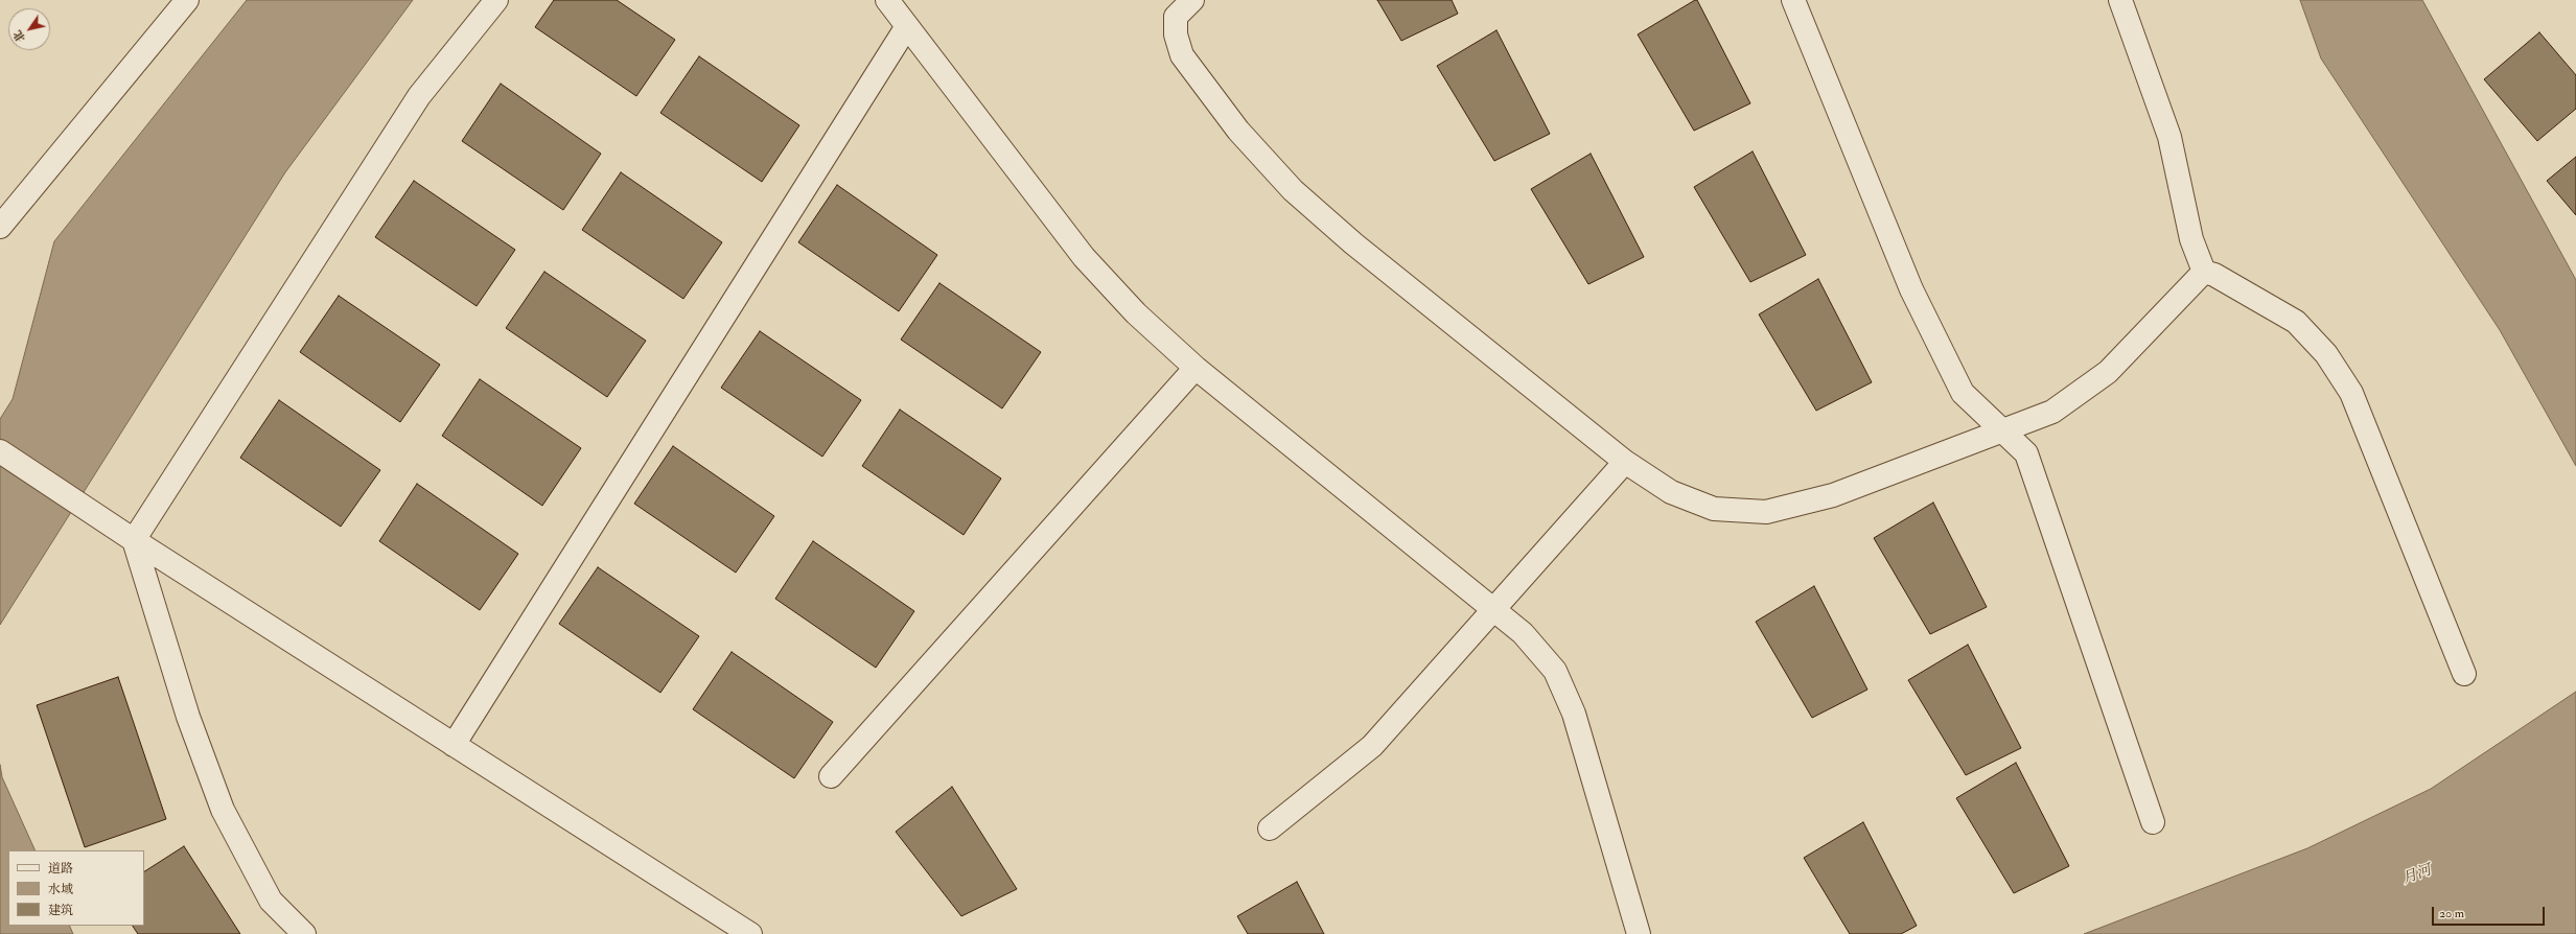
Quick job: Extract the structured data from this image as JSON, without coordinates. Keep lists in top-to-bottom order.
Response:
{
  "water": ["月河"],
  "legend": ["道路", "水域", "建筑"],
  "scale_bar": "20 m",
  "north": "bottom left"
}
